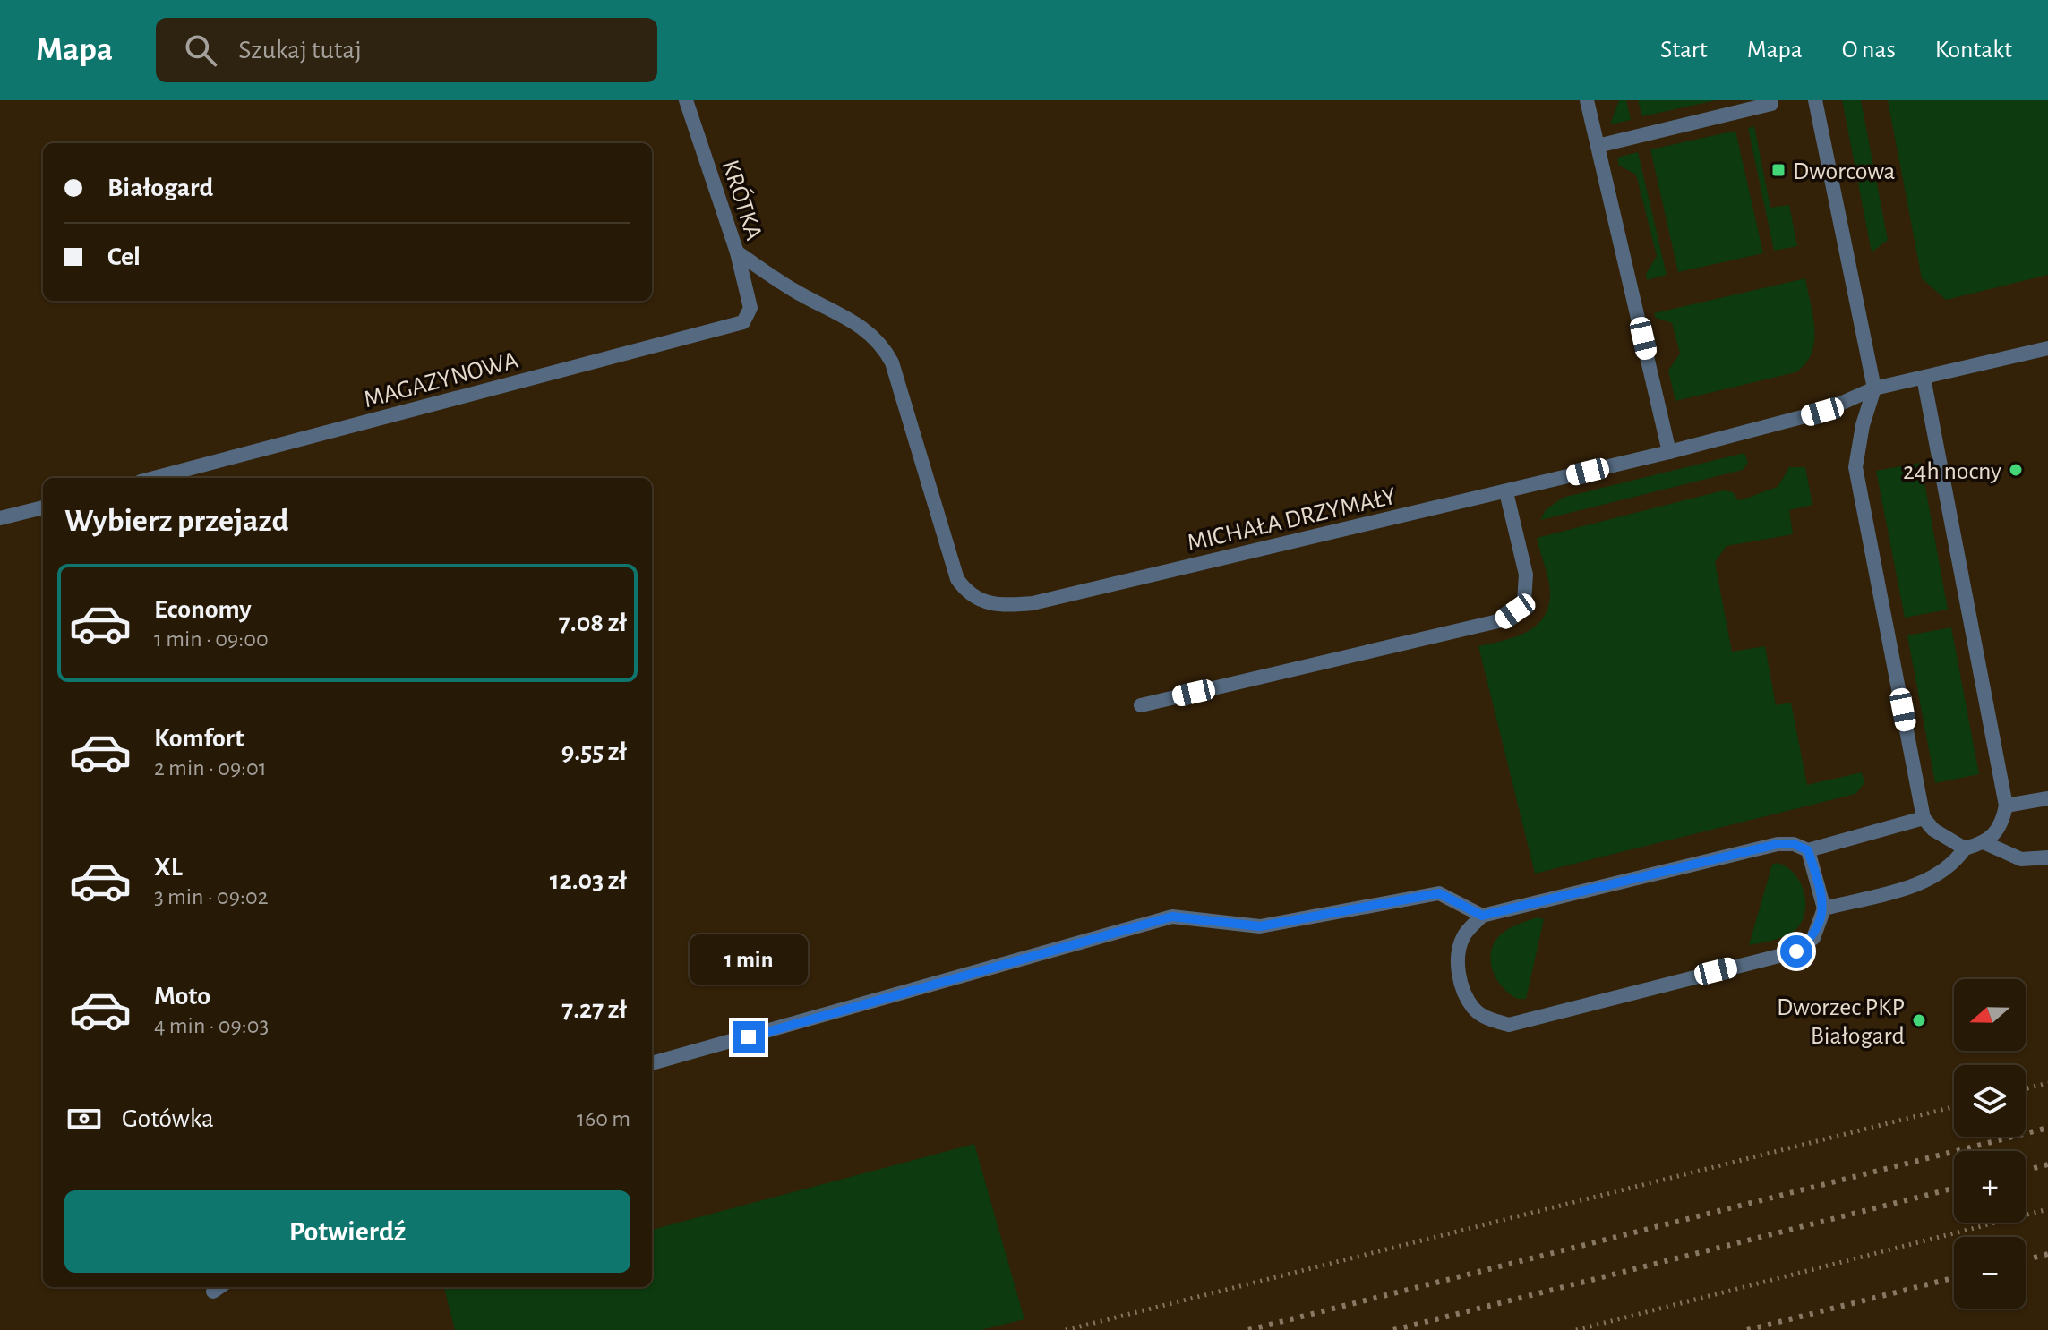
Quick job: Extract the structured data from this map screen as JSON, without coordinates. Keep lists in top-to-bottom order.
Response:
{
  "streets": {
    "street": ["KRÓTKA", "MAGAZYNOWA", "MICHAŁA DRZYMAŁY"]
  },
  "crossings": [
    ["KRÓTKA", "MAGAZYNOWA"],
    ["KRÓTKA", "MICHAŁA DRZYMAŁY"]
  ],
  "places": {
    "transit": ["Dworcowa"],
    "other": ["24h nocny", "Dworzec PKP Białogard"]
  },
  "north": "left",
  "page": {
    "header": "Mapa",
    "search": "Szukaj tutaj",
    "nav": [
      "Start",
      "Mapa",
      "O nas",
      "Kontakt"
    ],
    "banner": ["Białogard", "Cel"],
    "heading": "Wybierz przejazd",
    "list": [
      {
        "name": "Economy",
        "note": "1 min · 09:00",
        "value": "7.08 zł"
      },
      {
        "name": "Komfort",
        "note": "2 min · 09:01",
        "value": "9.55 zł"
      },
      {
        "name": "XL",
        "note": "3 min · 09:02",
        "value": "12.03 zł"
      },
      {
        "name": "Moto",
        "note": "4 min · 09:03",
        "value": "7.27 zł"
      }
    ],
    "bubble": "1 min",
    "map_buttons": ["+", "−"],
    "pay": ["Gotówka", "160 m"],
    "buttons": "Potwierdź"
  }
}
